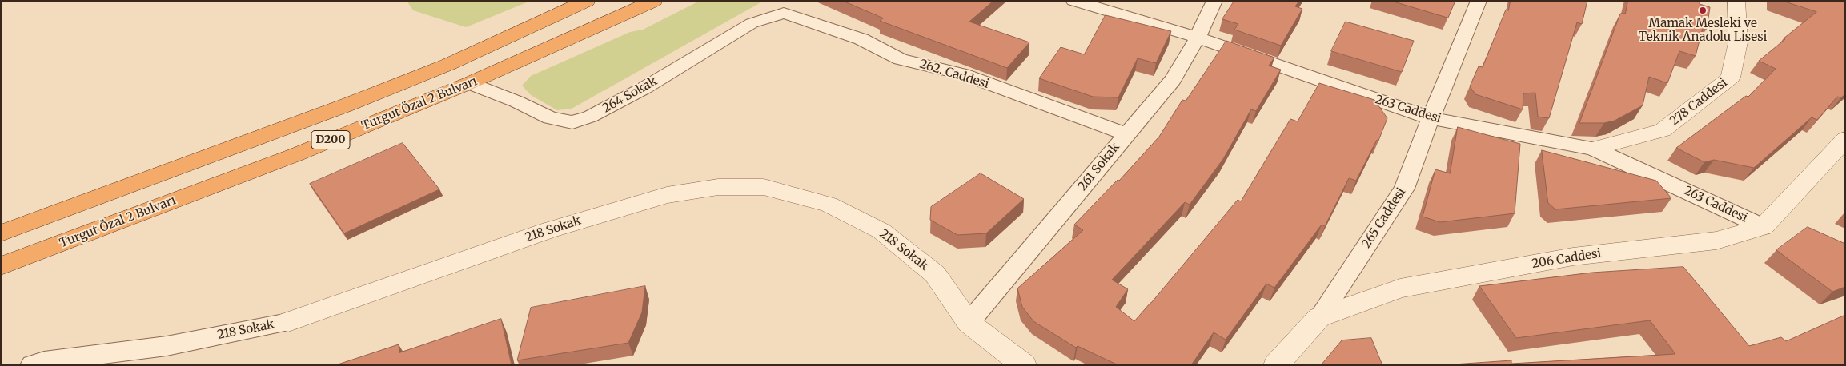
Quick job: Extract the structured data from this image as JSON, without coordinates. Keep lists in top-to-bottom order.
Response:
{
  "streets": {
    "highway": ["Turgut Özal 2 Bulvarı", "D200"],
    "street": [
      "262. Caddesi",
      "264 Sokak",
      "278 Caddesi",
      "263 Caddesi",
      "261 Sokak",
      "265 Caddesi",
      "218 Sokak",
      "206 Caddesi"
    ]
  },
  "crossings": [
    ["262. Caddesi", "264 Sokak"],
    ["262. Caddesi", "261 Sokak"],
    ["264 Sokak", "Turgut Özal 2 Bulvarı"],
    ["278 Caddesi", "263 Caddesi"],
    ["263 Caddesi", "261 Sokak"],
    ["263 Caddesi", "265 Caddesi"],
    ["263 Caddesi", "206 Caddesi"],
    ["261 Sokak", "218 Sokak"],
    ["265 Caddesi", "206 Caddesi"]
  ],
  "places": ["Mamak Mesleki ve Teknik Anadolu Lisesi"]
}
